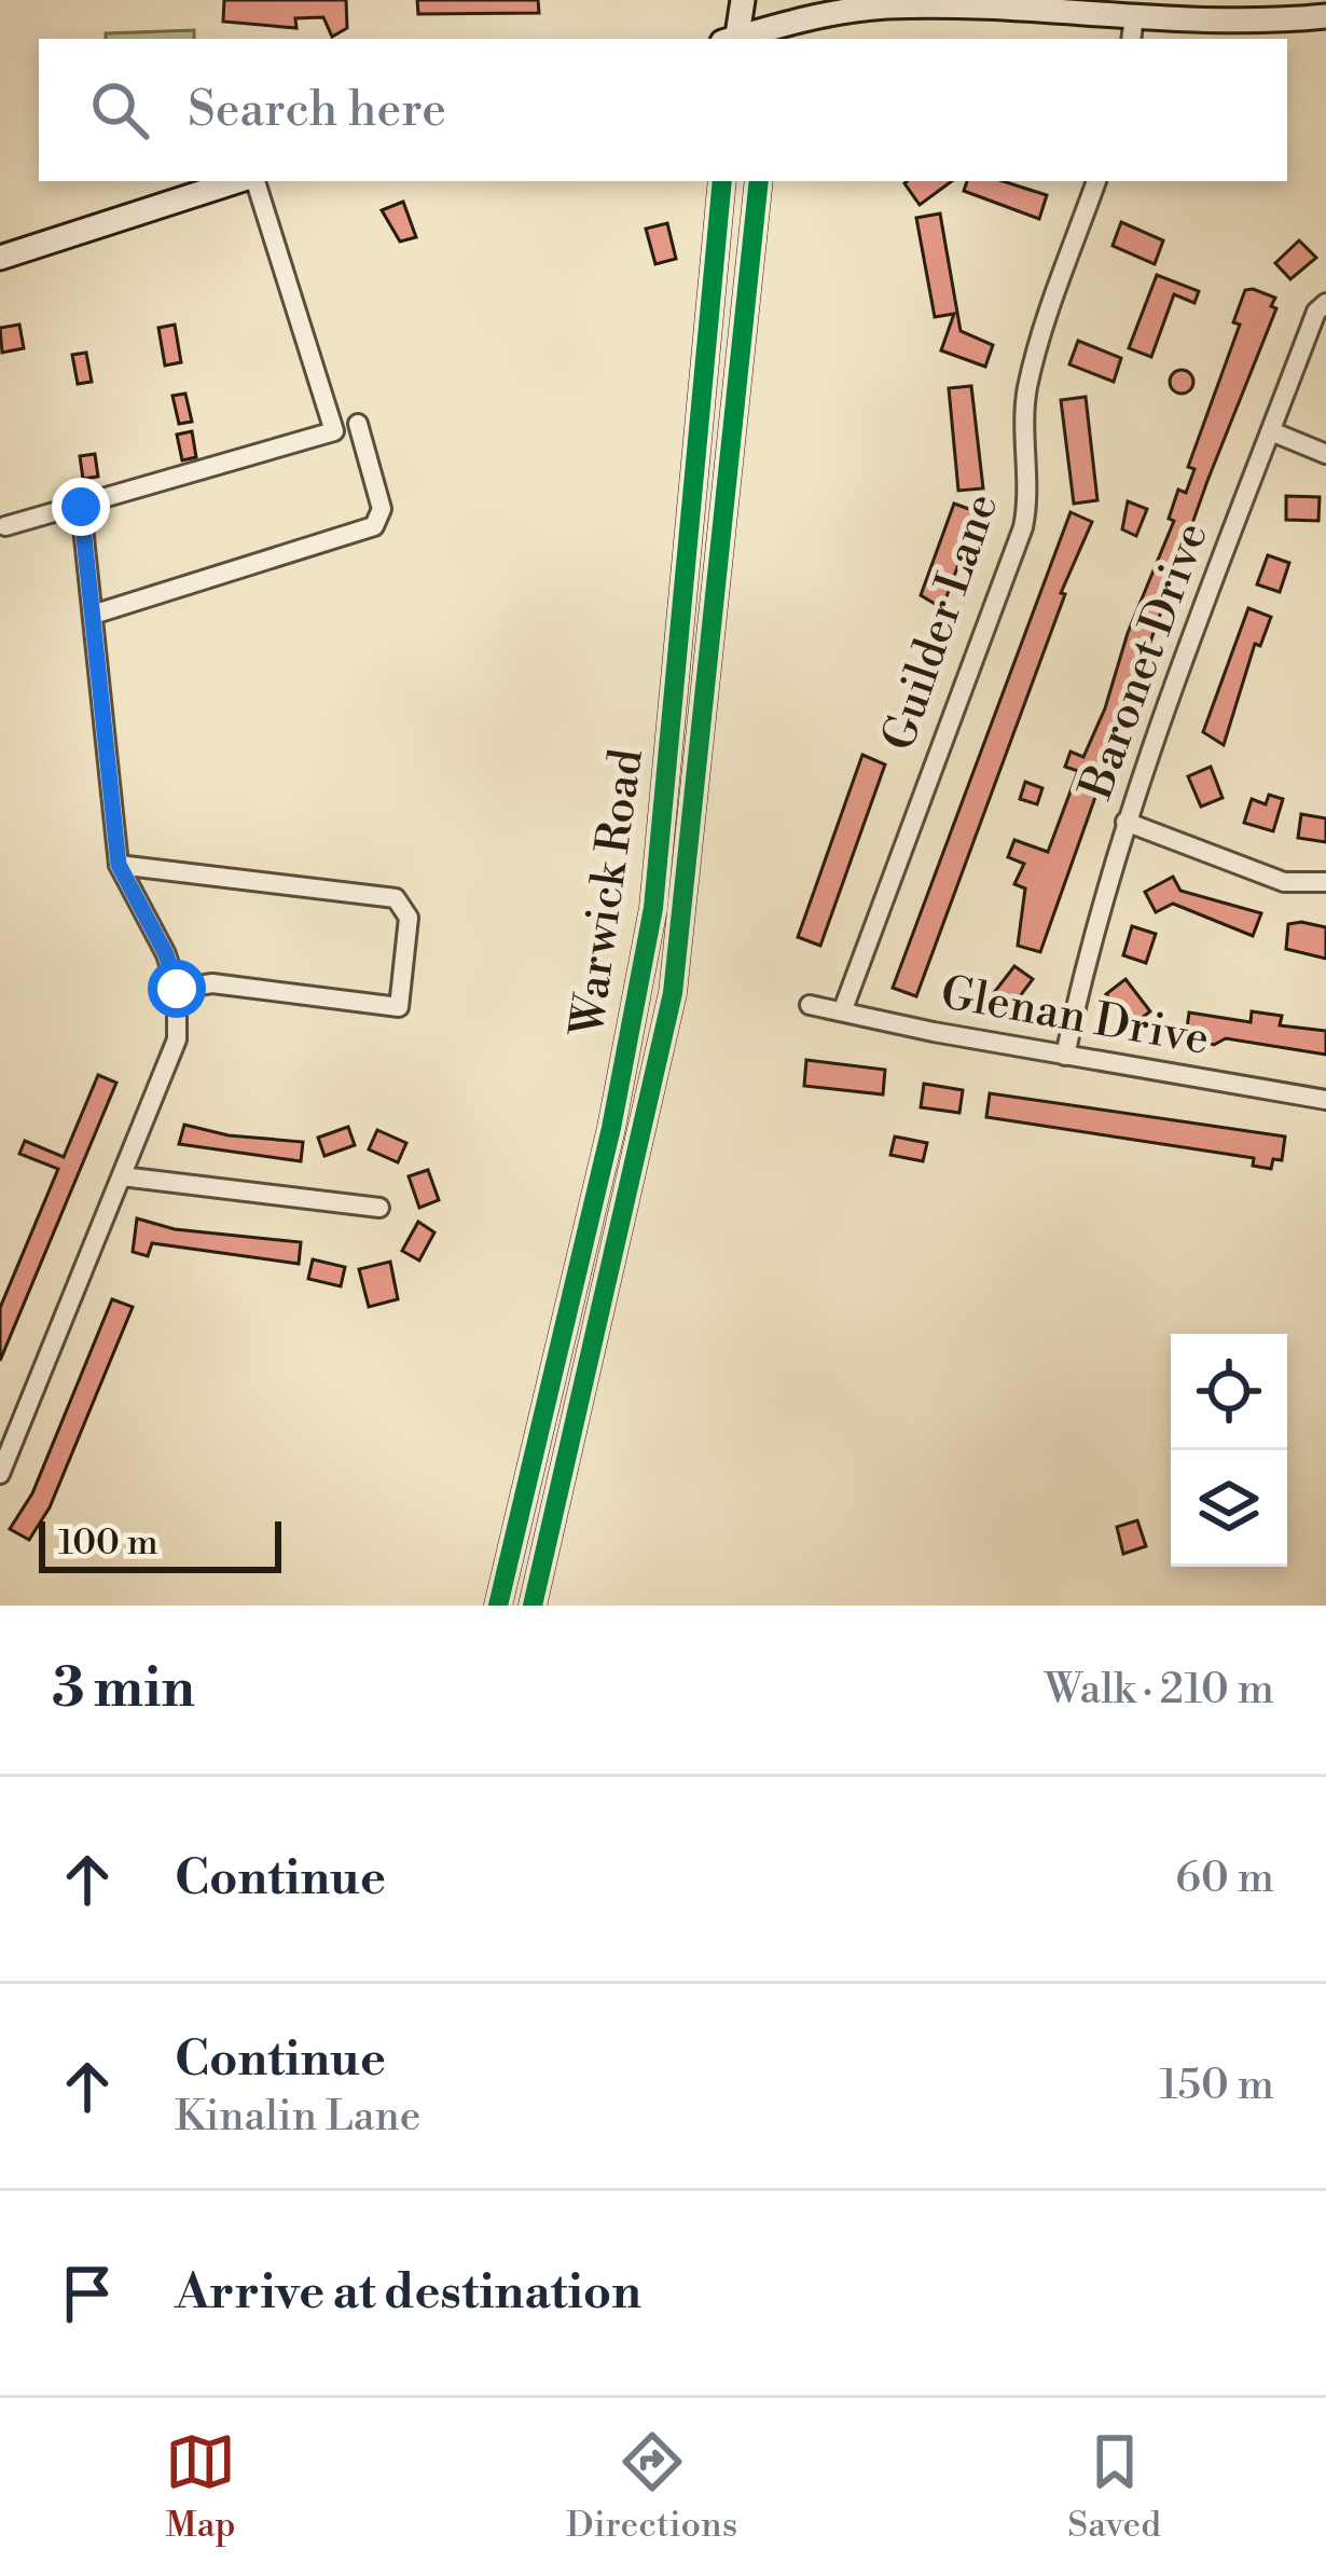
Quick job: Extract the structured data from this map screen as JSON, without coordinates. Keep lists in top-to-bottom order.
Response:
{
  "streets": {
    "main road": ["Warwick Road"],
    "street": ["Guilder Lane", "Baronet Drive", "Glenan Drive"]
  },
  "crossings": [
    ["Guilder Lane", "Glenan Drive"],
    ["Baronet Drive", "Glenan Drive"]
  ],
  "scale_bar": "100 m",
  "page": {
    "search": "Search here",
    "scale": "100 m",
    "heading": ["3 min", "Walk · 210 m"],
    "list": [
      ["Continue", "60 m"],
      ["Continue", "Kinalin Lane", "150 m"],
      "Arrive at destination"
    ],
    "nav": ["Map", "Directions", "Saved"]
  }
}
